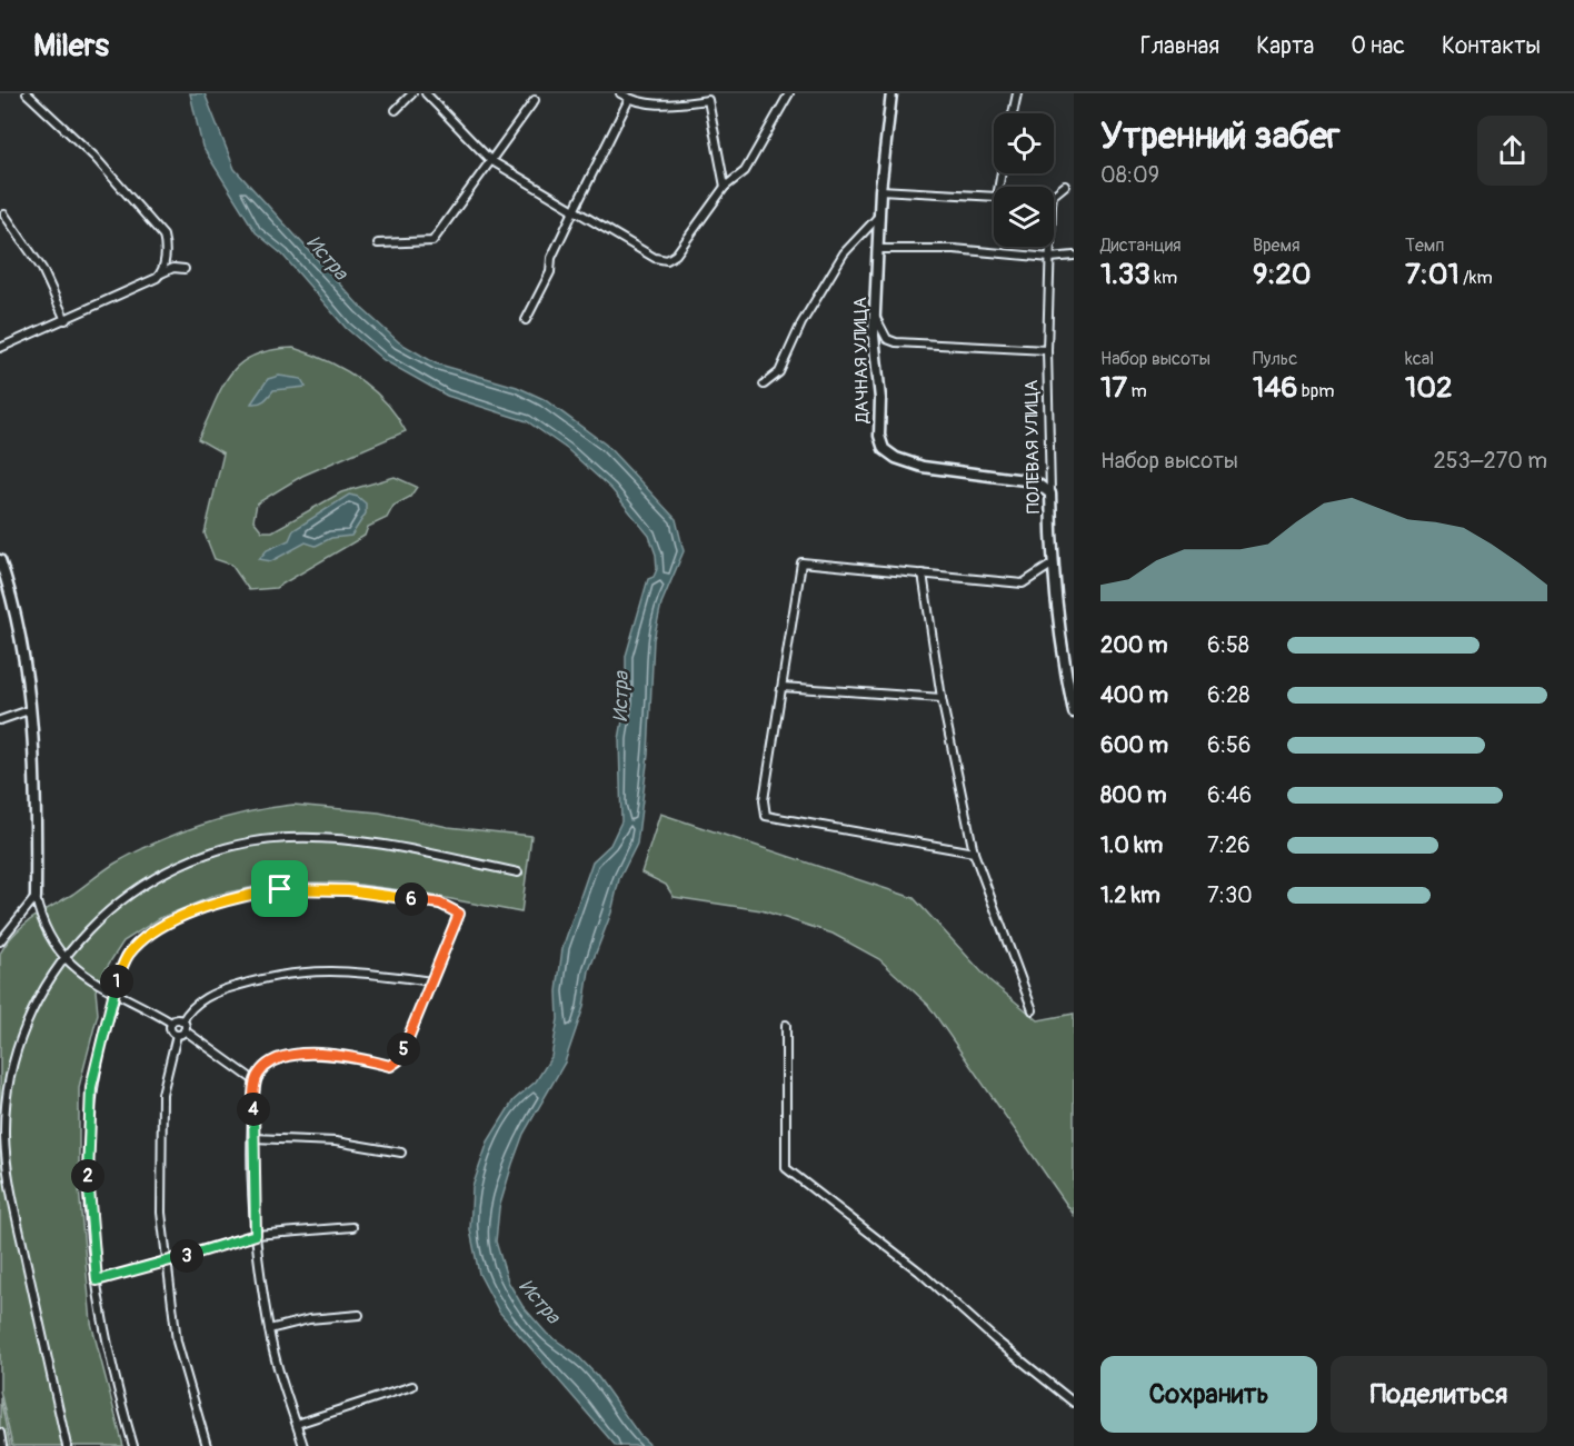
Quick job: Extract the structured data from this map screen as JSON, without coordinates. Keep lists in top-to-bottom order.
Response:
{
  "streets": {
    "street": ["ДАЧНАЯ УЛИЦА", "ПОЛЕВАЯ УЛИЦА"]
  },
  "crossings": [
    ["ДАЧНАЯ УЛИЦА", "ПОЛЕВАЯ УЛИЦА"]
  ],
  "water": ["Истра"],
  "page": {
    "header": "Milers",
    "nav": [
      "Главная",
      "Карта",
      "О нас",
      "Контакты"
    ],
    "heading": ["Утренний забег", "08:09"],
    "stats": [
      ["Дистанция", "1.33 km"],
      ["Время", "9:20"],
      ["Темп", "7:01 /km"],
      ["Набор высоты", "17 m"],
      ["Пульс", "146 bpm"],
      ["kcal", "102"]
    ],
    "chart": ["Набор высоты", "253–270 m"],
    "list": [
      {
        "name": "200 m",
        "note": "6:58"
      },
      {
        "name": "400 m",
        "note": "6:28"
      },
      {
        "name": "600 m",
        "note": "6:56"
      },
      {
        "name": "800 m",
        "note": "6:46"
      },
      {
        "name": "1.0 km",
        "note": "7:26"
      },
      {
        "name": "1.2 km",
        "note": "7:30"
      }
    ],
    "pins": [
      "6",
      "1",
      "5",
      "4",
      "2",
      "3"
    ],
    "buttons": ["Сохранить", "Поделиться"]
  }
}
